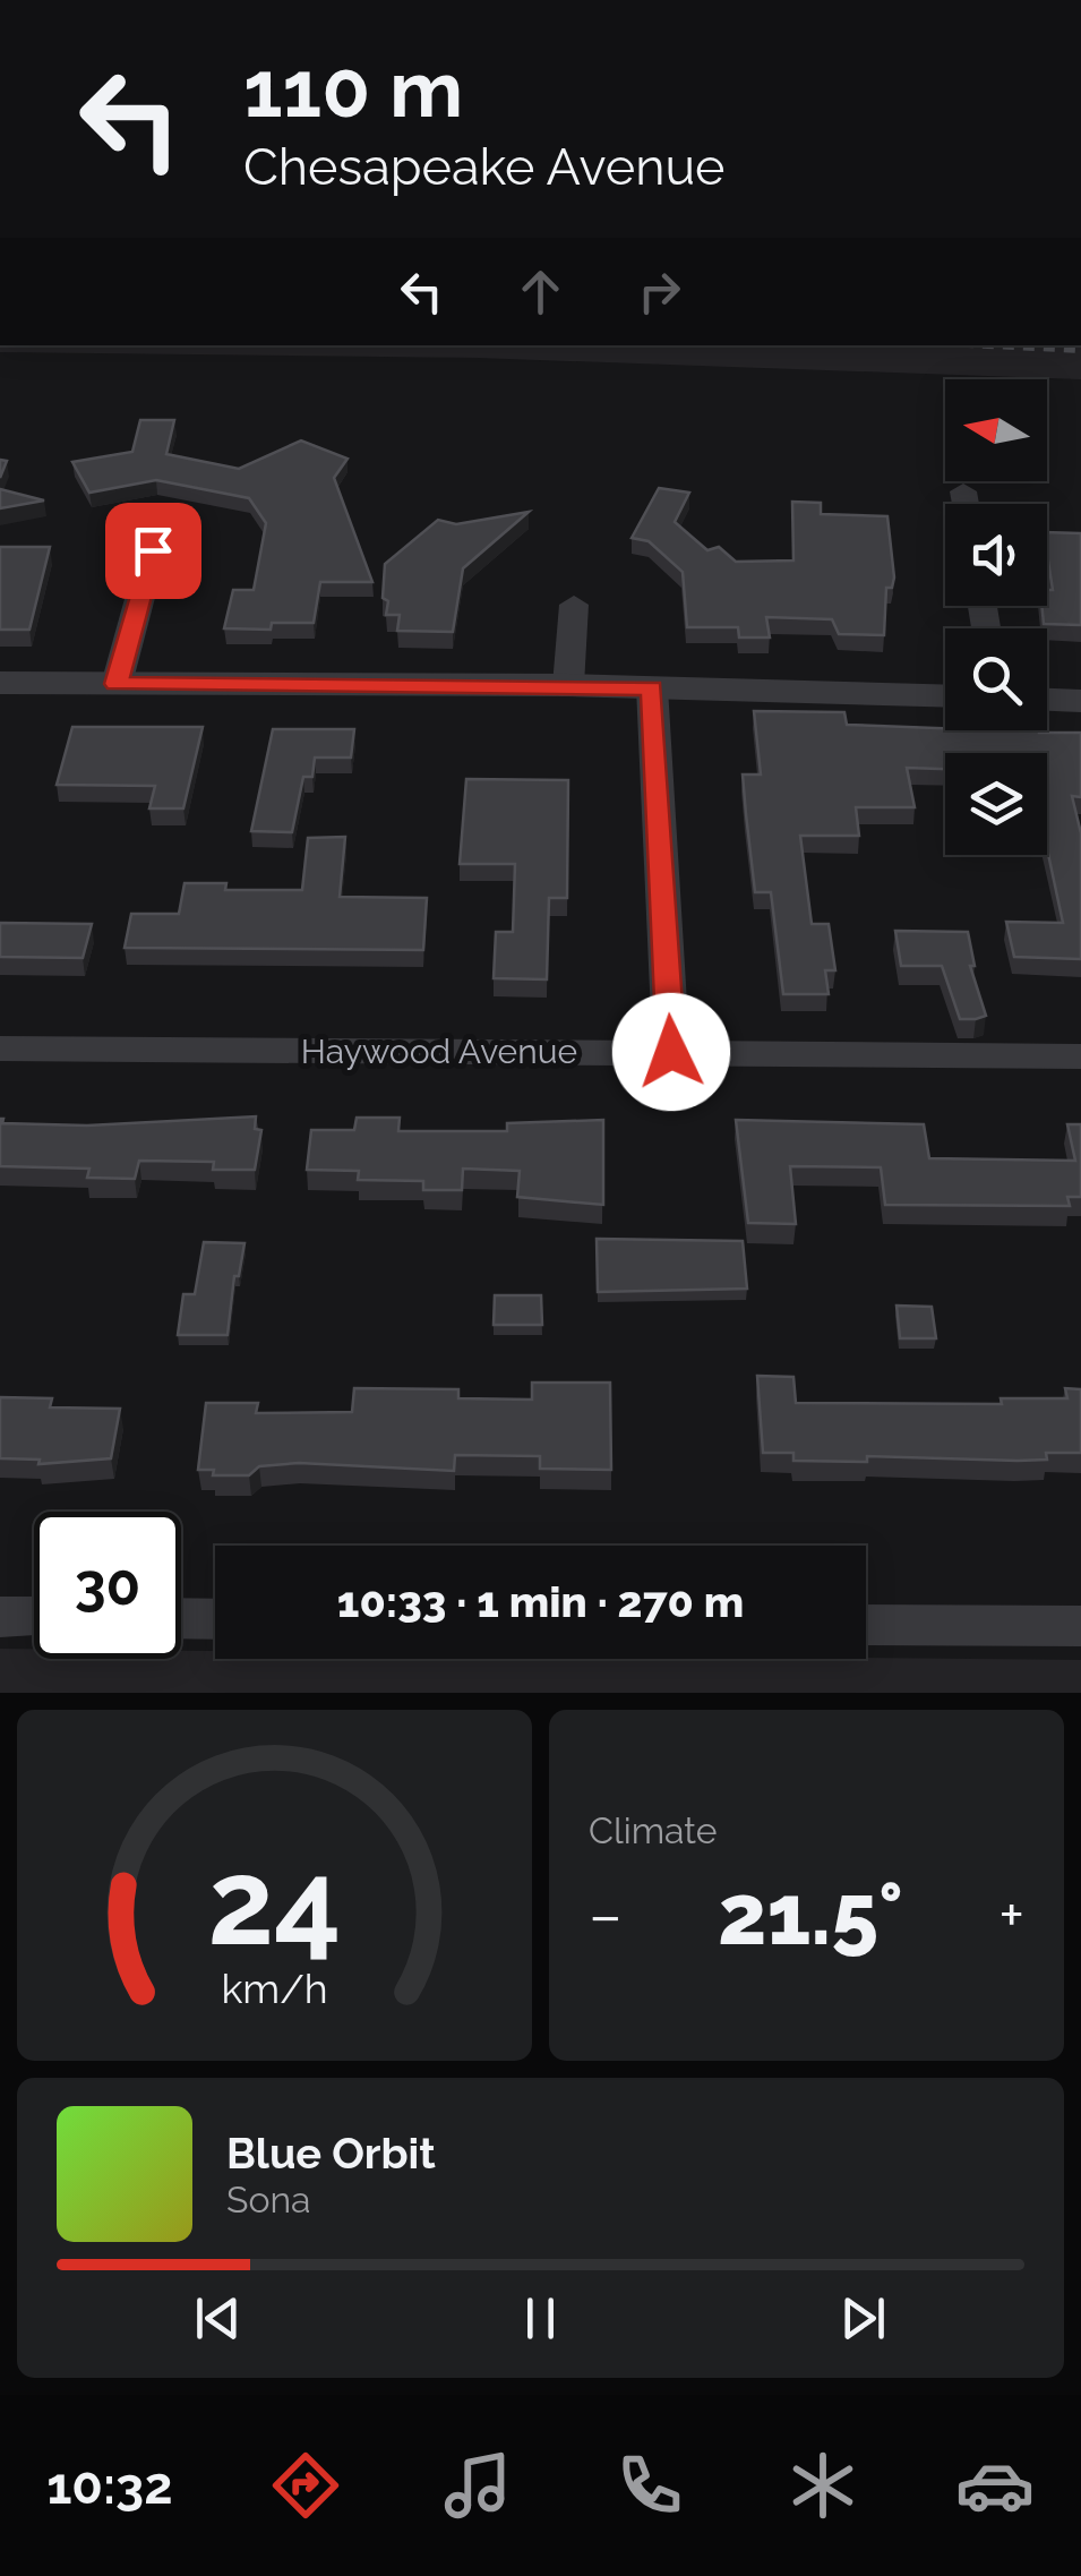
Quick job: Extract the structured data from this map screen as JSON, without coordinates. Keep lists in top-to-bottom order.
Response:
{
  "streets": {
    "street": ["Haywood Avenue"]
  },
  "north": "left",
  "page": {
    "turn": ["110 m", "Chesapeake Avenue"],
    "limit": "30",
    "trip": "10:33 · 1 min · 270 m",
    "tile": "Climate",
    "heat": ["−", "21.5°", "+"],
    "song": ["Blue Orbit", "Sona"],
    "tabs": "10:32",
    "gauge": ["24", "km/h"]
  }
}
